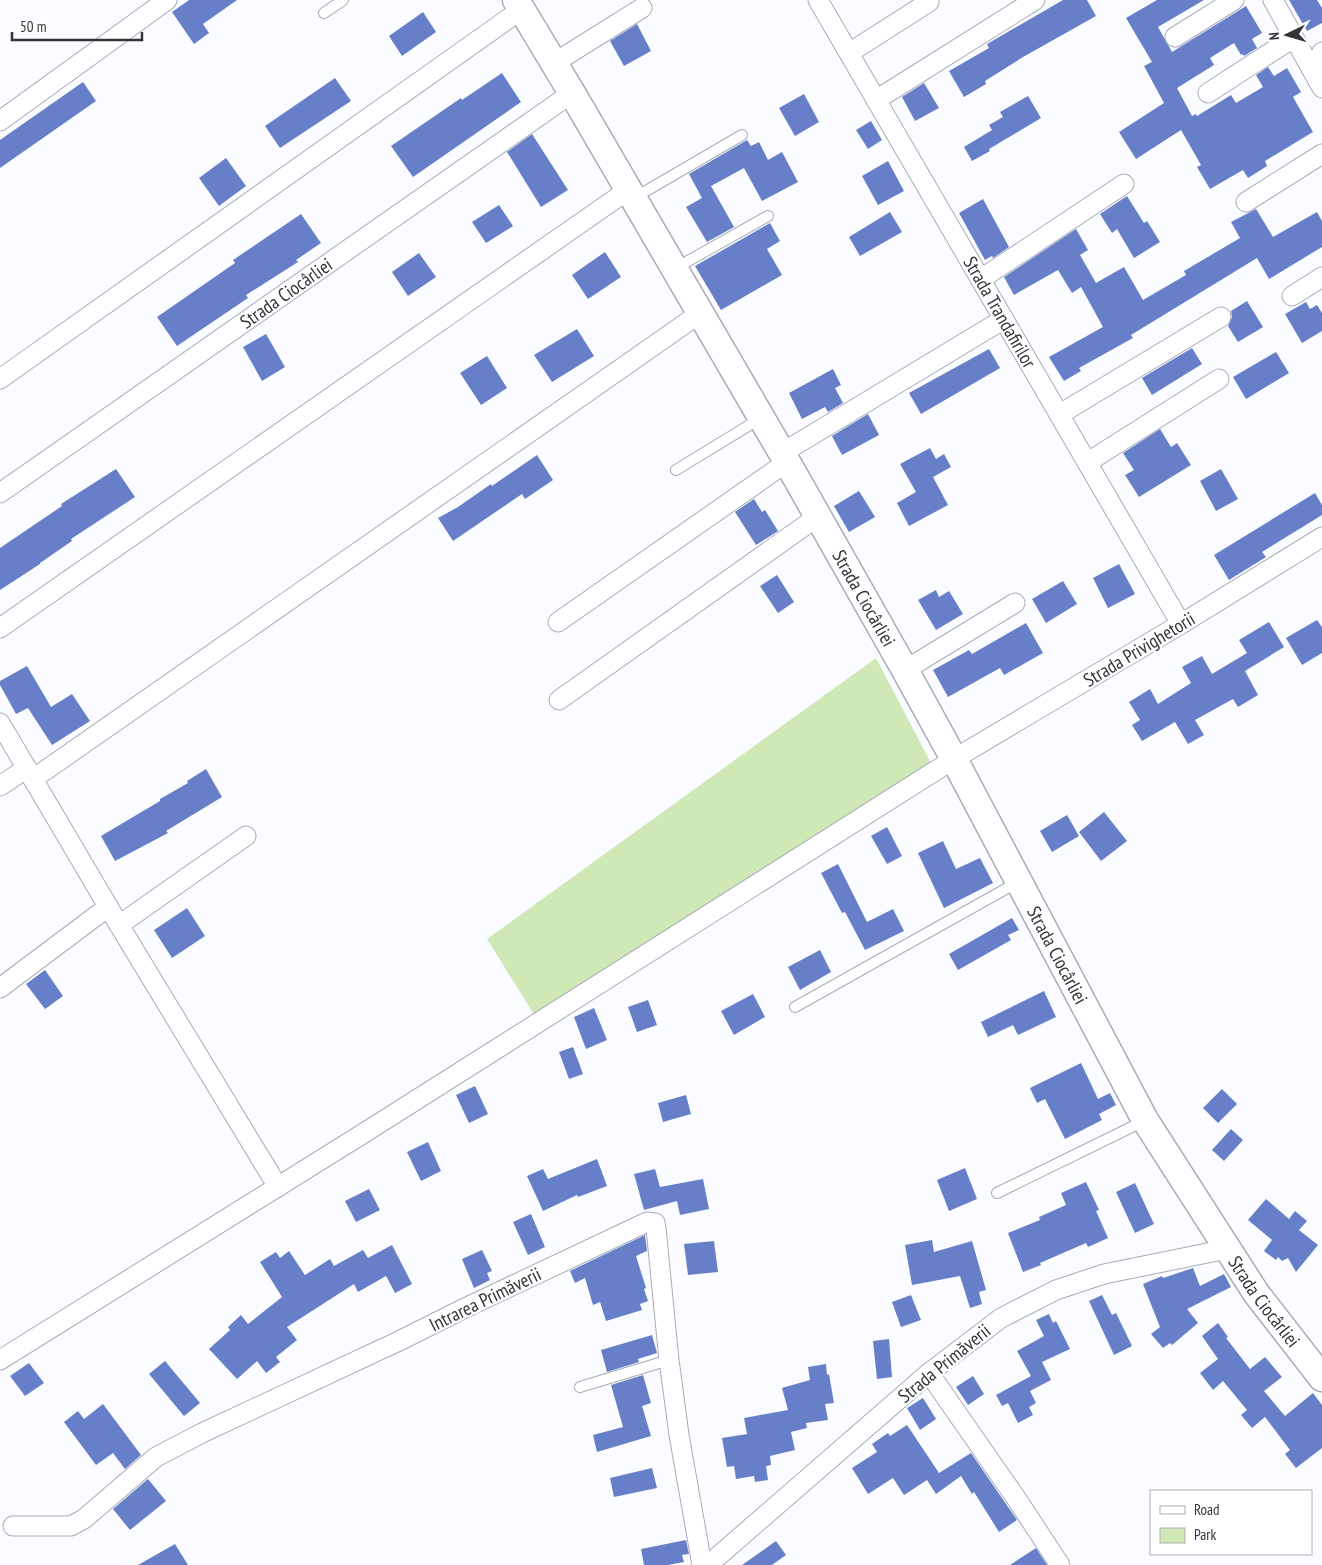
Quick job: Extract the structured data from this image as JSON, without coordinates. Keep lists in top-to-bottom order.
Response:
{
  "streets": {
    "street": [
      "Strada Ciocârliei",
      "Strada Trandafirilor",
      "Strada Privighetorii",
      "Intrarea Primăverii",
      "Strada Primăverii"
    ]
  },
  "crossings": [
    ["Strada Ciocârliei", "Strada Privighetorii"],
    ["Strada Ciocârliei", "Strada Primăverii"],
    ["Strada Trandafirilor", "Strada Privighetorii"]
  ],
  "legend": ["Road", "Park"],
  "scale_bar": "50 m",
  "north": "left"
}
